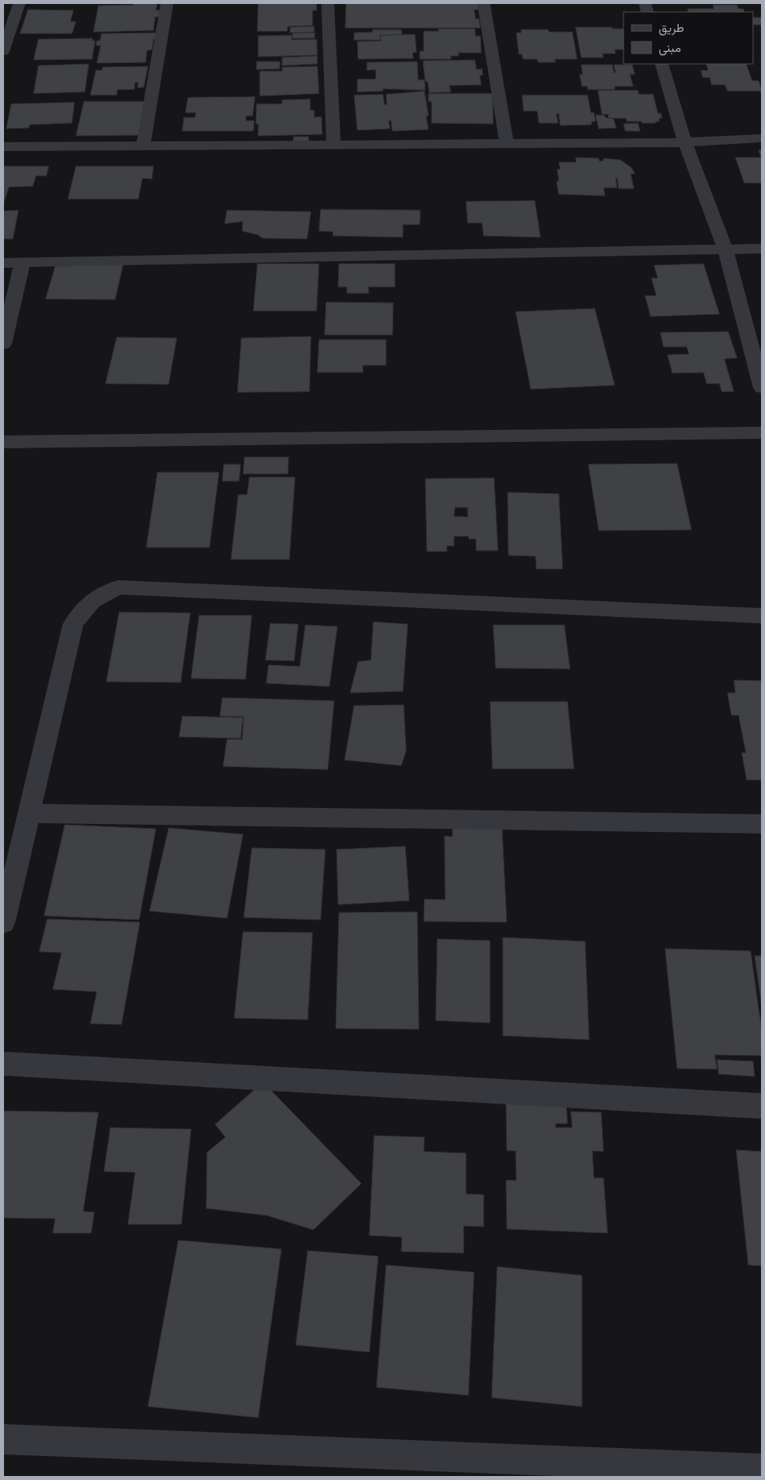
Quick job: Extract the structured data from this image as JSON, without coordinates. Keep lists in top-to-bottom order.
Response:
{
  "legend": ["طريق", "مبنى"]
}
